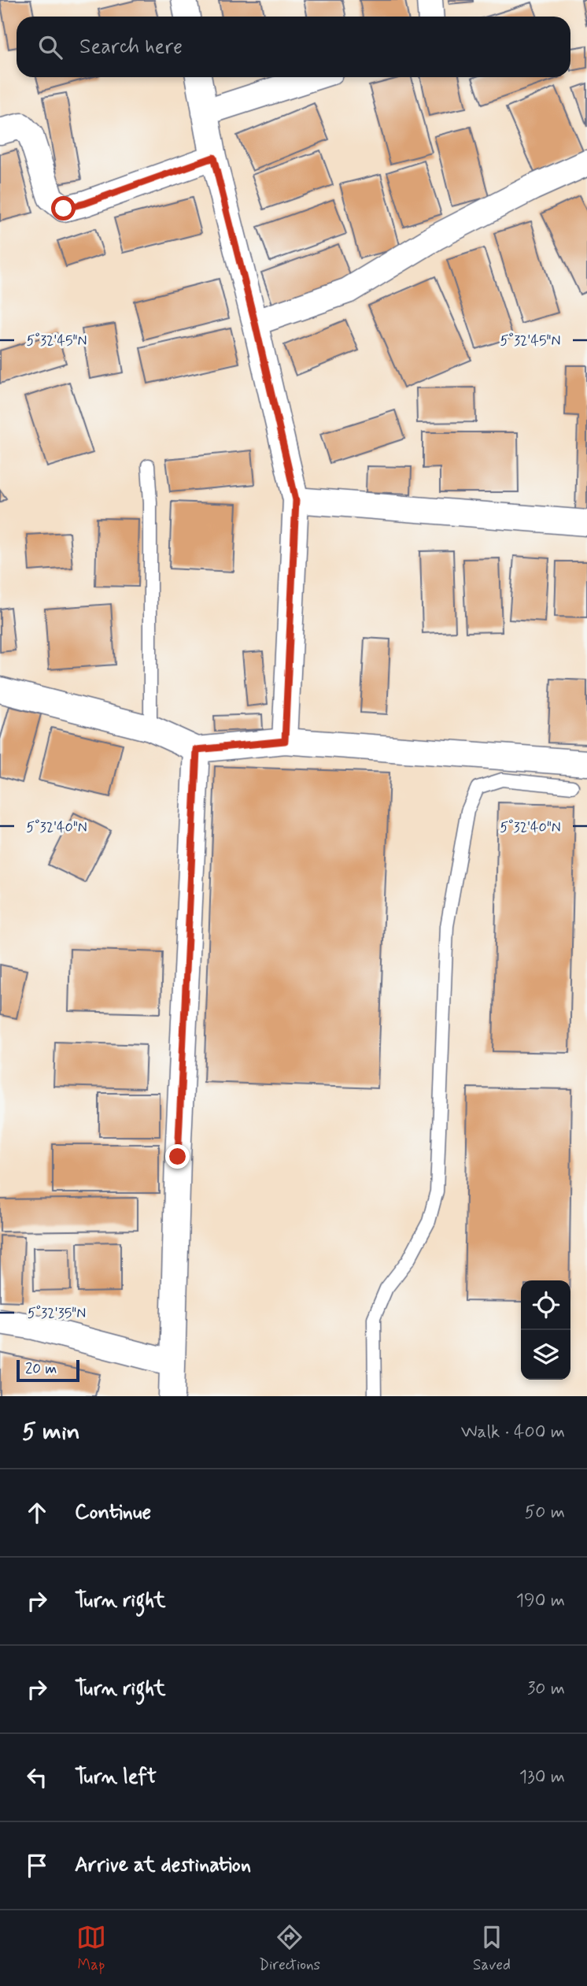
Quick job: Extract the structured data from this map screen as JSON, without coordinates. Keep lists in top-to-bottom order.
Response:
{
  "scale_bar": "20 m",
  "page": {
    "search": "Search here",
    "scale": "20 m",
    "heading": ["5 min", "Walk · 400 m"],
    "list": [
      ["Continue", "50 m"],
      ["Turn right", "190 m"],
      ["Turn right", "30 m"],
      ["Turn left", "130 m"],
      "Arrive at destination"
    ],
    "nav": ["Map", "Directions", "Saved"]
  },
  "coordinates": ["5°32'45\"N", "5°32'40\"N", "5°32'35\"N"]
}
